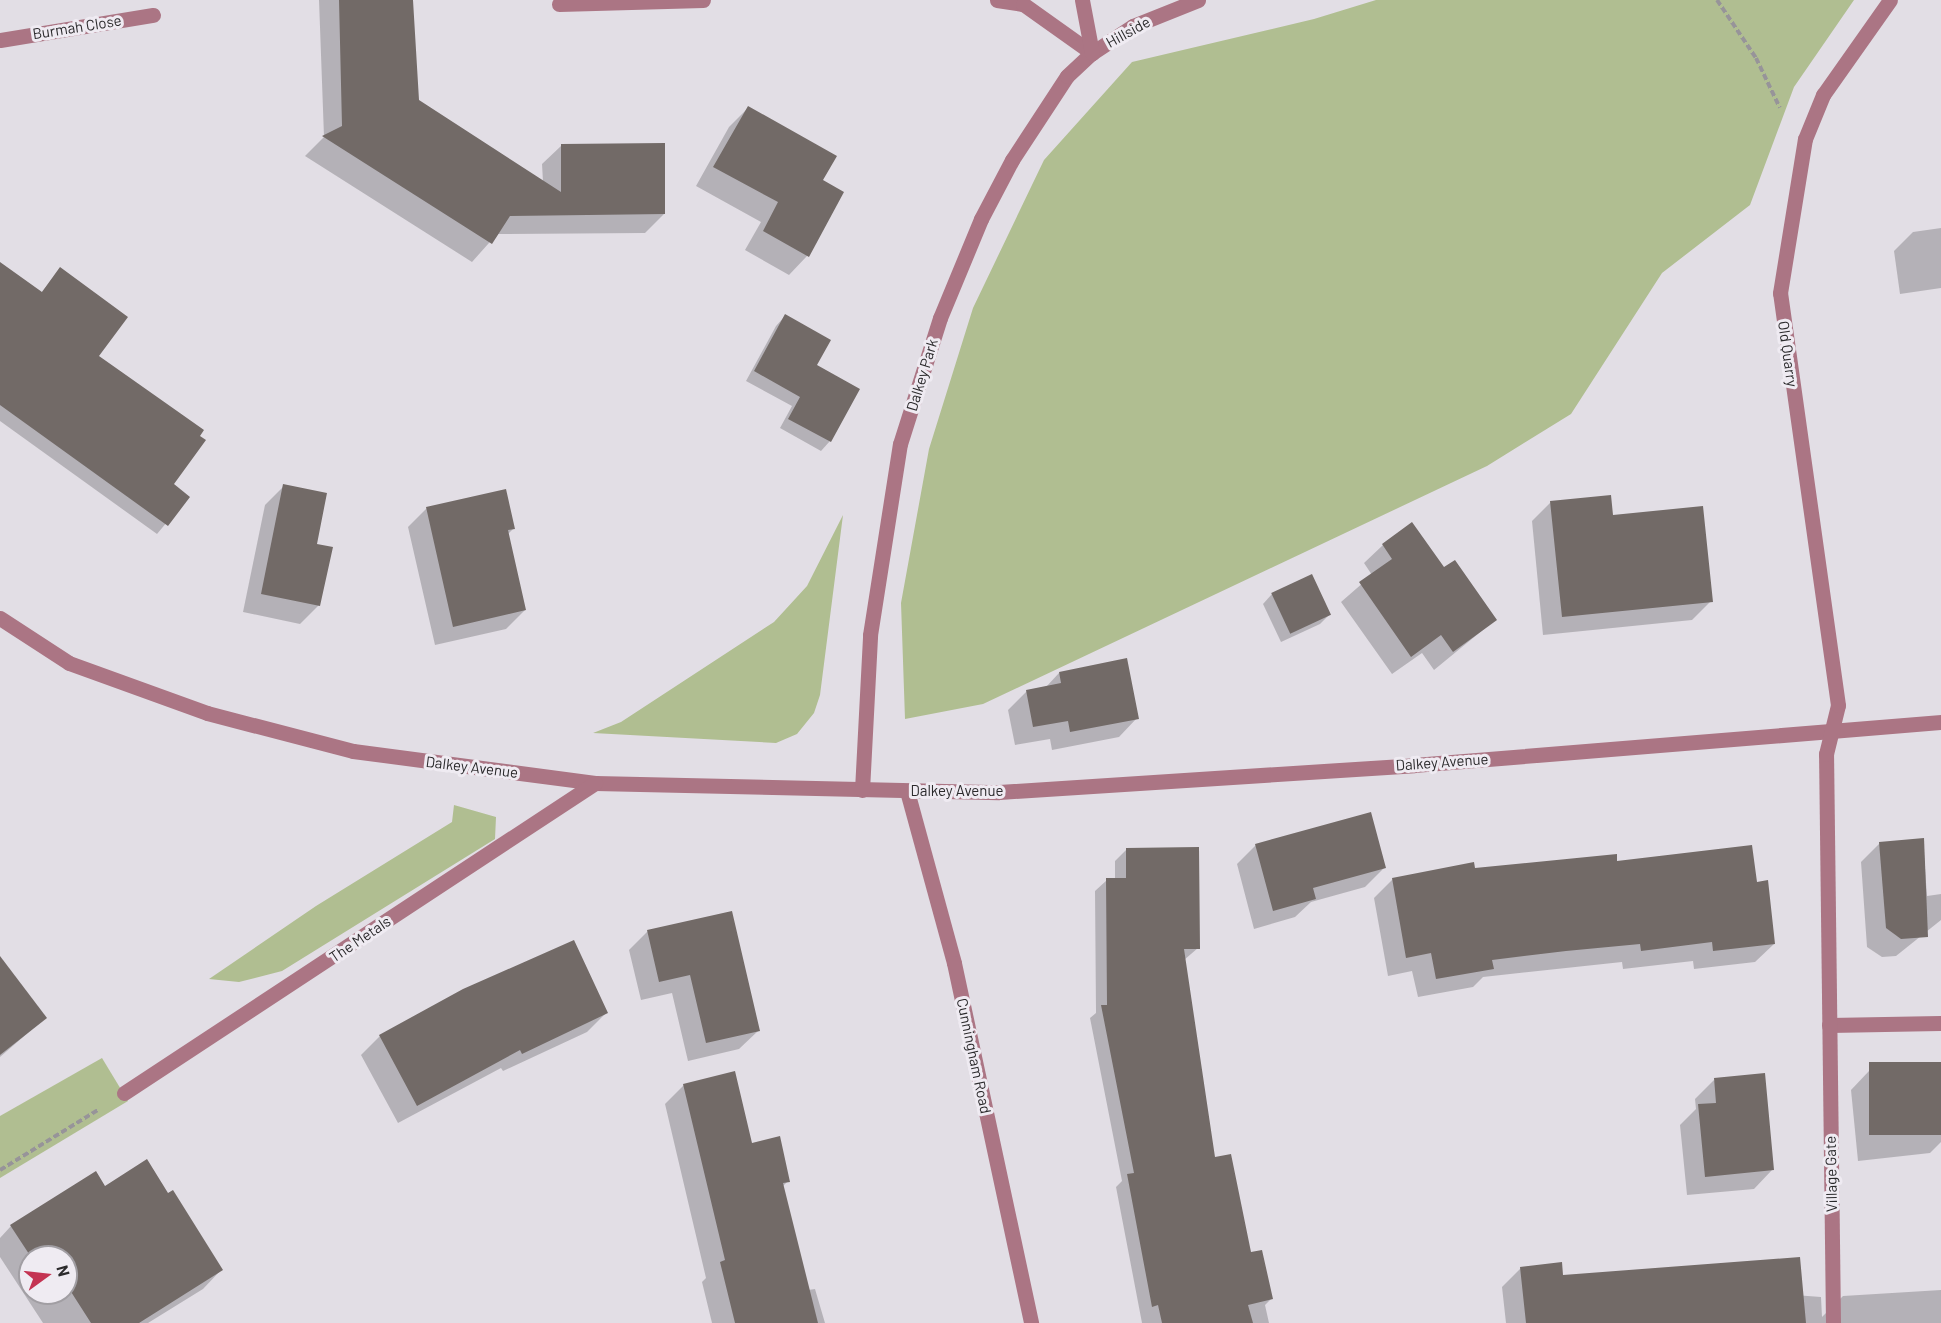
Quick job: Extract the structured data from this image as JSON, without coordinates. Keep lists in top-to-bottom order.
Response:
{
  "streets": {
    "street": [
      "Burmah Close",
      "Hillside",
      "Old Quarry",
      "Dalkey Park",
      "Dalkey Avenue",
      "The Metals",
      "Cunningham Road",
      "Village Gate"
    ]
  },
  "crossings": [
    ["Hillside", "Dalkey Park"],
    ["Old Quarry", "Dalkey Avenue"],
    ["Old Quarry", "Village Gate"],
    ["Dalkey Park", "Dalkey Avenue"],
    ["Dalkey Avenue", "The Metals"],
    ["Dalkey Avenue", "Cunningham Road"],
    ["Dalkey Avenue", "Village Gate"]
  ],
  "north": "right"
}
